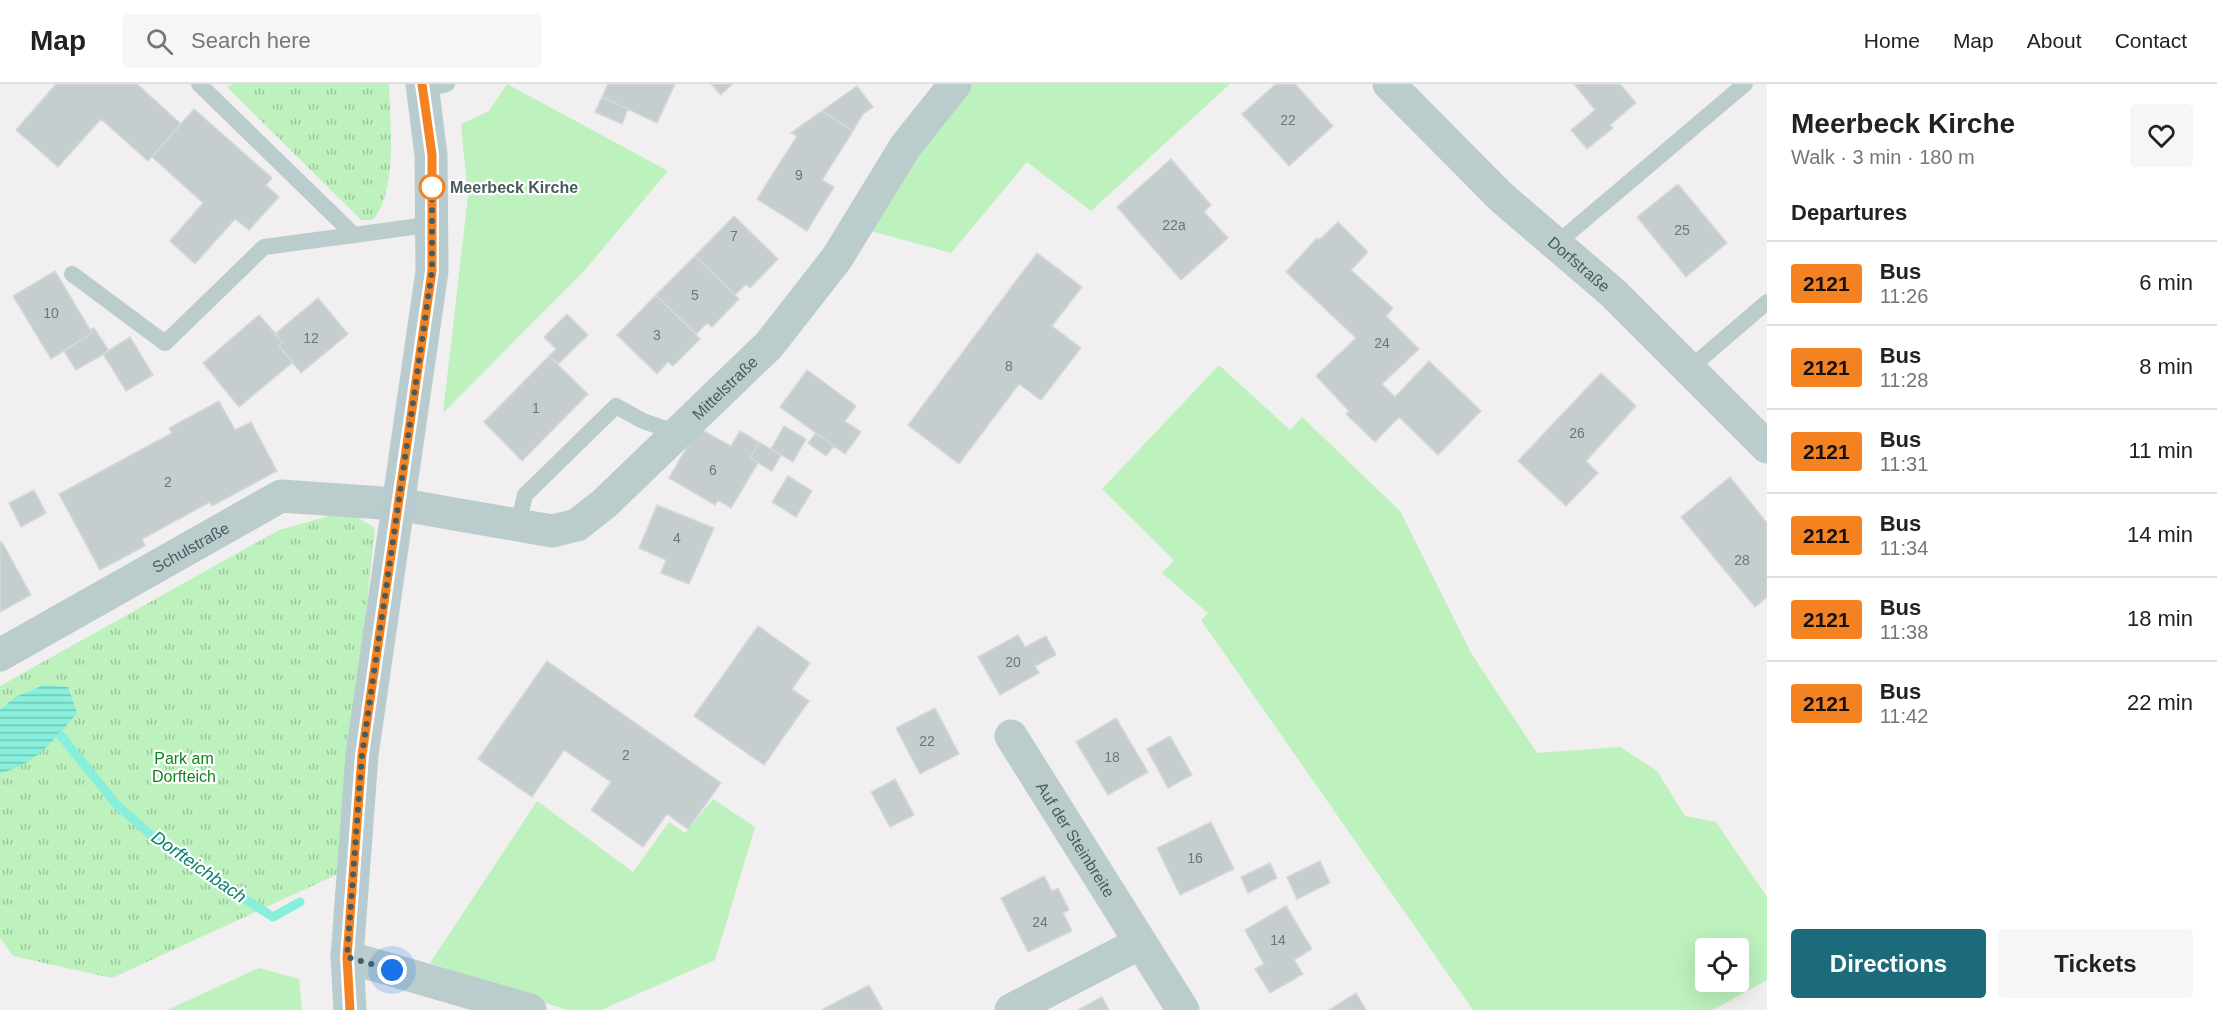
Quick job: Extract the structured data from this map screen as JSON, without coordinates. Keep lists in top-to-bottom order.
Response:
{
  "streets": {
    "street": [
      "Dorfstraße",
      "Mittelstraße",
      "Schulstraße",
      "Auf der Steinbreite"
    ]
  },
  "crossings": [
    ["Mittelstraße", "Schulstraße"]
  ],
  "water": ["Dorfteichbach"],
  "parks": ["Park am Dorfteich"],
  "places": ["Meerbeck Kirche"],
  "lines": ["bus line 2121"],
  "house_numbers": [
    "22",
    "9",
    "22a",
    "25",
    "7",
    "5",
    "10",
    "3",
    "12",
    "24",
    "8",
    "1",
    "26",
    "6",
    "2",
    "4",
    "28",
    "20",
    "22",
    "2",
    "18",
    "16",
    "24",
    "14"
  ],
  "page": {
    "header": "Map",
    "search": "Search here",
    "nav": [
      "Home",
      "Map",
      "About",
      "Contact"
    ],
    "heading": [
      ["Meerbeck Kirche", "Walk · 3 min · 180 m"],
      "Departures"
    ],
    "list": [
      {
        "mark": "2121",
        "name": "Bus",
        "note": "11:26",
        "value": "6 min"
      },
      {
        "mark": "2121",
        "name": "Bus",
        "note": "11:28",
        "value": "8 min"
      },
      {
        "mark": "2121",
        "name": "Bus",
        "note": "11:31",
        "value": "11 min"
      },
      {
        "mark": "2121",
        "name": "Bus",
        "note": "11:34",
        "value": "14 min"
      },
      {
        "mark": "2121",
        "name": "Bus",
        "note": "11:38",
        "value": "18 min"
      },
      {
        "mark": "2121",
        "name": "Bus",
        "note": "11:42",
        "value": "22 min"
      }
    ],
    "buttons": ["Directions", "Tickets"]
  }
}
